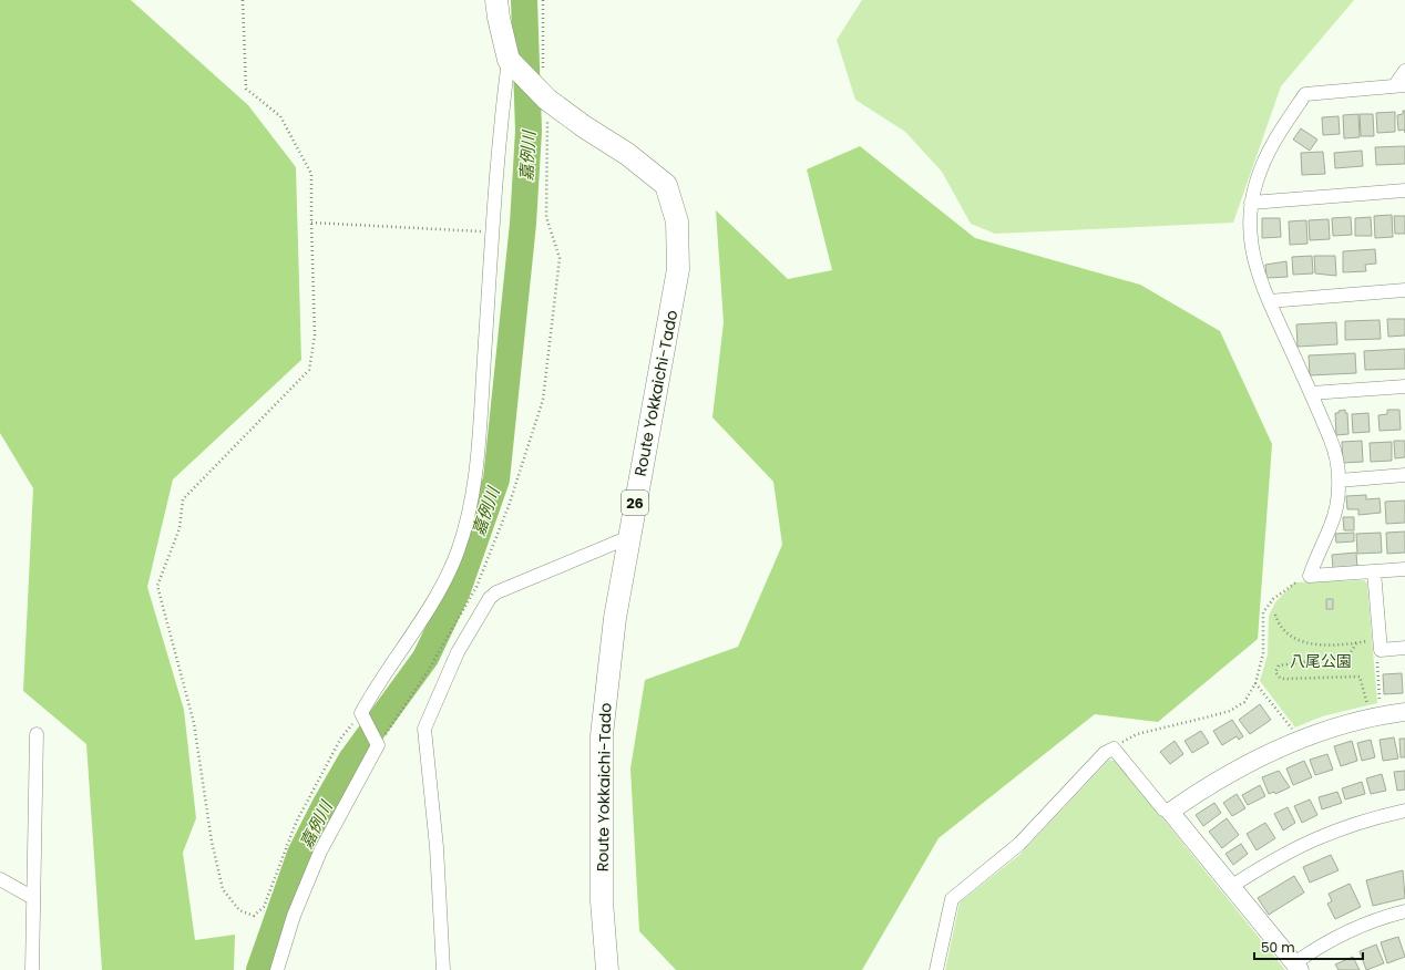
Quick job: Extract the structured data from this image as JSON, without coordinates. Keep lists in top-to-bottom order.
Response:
{
  "streets": {
    "main road": ["Route Yokkaichi-Tado", "26"]
  },
  "water": ["嘉例川"],
  "parks": ["八尾公園"],
  "scale_bar": "50 m"
}
